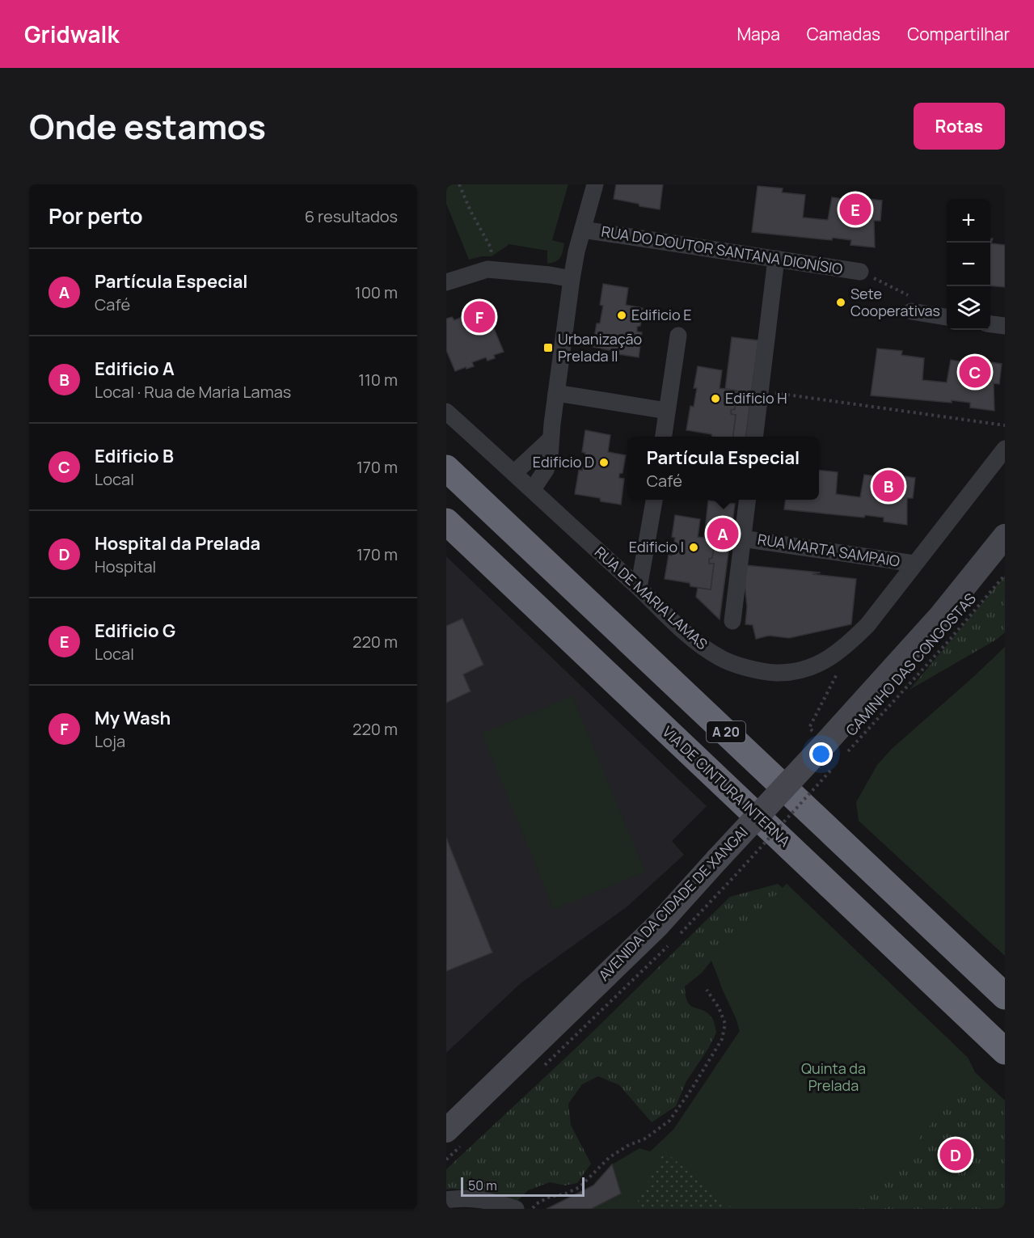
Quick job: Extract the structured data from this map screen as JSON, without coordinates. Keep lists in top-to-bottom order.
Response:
{
  "streets": {
    "highway": ["A 20", "VIA DE CINTURA INTERNA"],
    "main road": ["AVENIDA DA CIDADE DE XANGAI"],
    "street": ["RUA DO DOUTOR SANTANA DIONÍSIO", "RUA MARTA SAMPAIO", "RUA DE MARIA LAMAS"],
    "path": ["CAMINHO DAS CONGOSTAS"]
  },
  "crossings": [
    ["RUA MARTA SAMPAIO", "RUA DE MARIA LAMAS"],
    ["CAMINHO DAS CONGOSTAS", "AVENIDA DA CIDADE DE XANGAI"]
  ],
  "parks": ["Quinta da Prelada"],
  "places": {
    "other": [
      "Sete Cooperativas",
      "Edificio E",
      "Edificio H",
      "Edificio D",
      "Edificio I"
    ],
    "transit": ["Urbanização Prelada II"]
  },
  "scale_bar": "50 m",
  "page": {
    "header": "Gridwalk",
    "nav": ["Mapa", "Camadas", "Compartilhar"],
    "title": "Onde estamos",
    "buttons": "Rotas",
    "heading": ["Por perto", "6 resultados"],
    "pins": [
      "E",
      "F",
      "C",
      "B",
      "A",
      "D"
    ],
    "map_buttons": ["+", "−"],
    "list": [
      {
        "mark": "A",
        "name": "Partícula Especial",
        "note": "Café",
        "value": "100 m"
      },
      {
        "mark": "B",
        "name": "Edificio A",
        "note": "Local · Rua de Maria Lamas",
        "value": "110 m"
      },
      {
        "mark": "C",
        "name": "Edificio B",
        "note": "Local",
        "value": "170 m"
      },
      {
        "mark": "D",
        "name": "Hospital da Prelada",
        "note": "Hospital",
        "value": "170 m"
      },
      {
        "mark": "E",
        "name": "Edificio G",
        "note": "Local",
        "value": "220 m"
      },
      {
        "mark": "F",
        "name": "My Wash",
        "note": "Loja",
        "value": "220 m"
      }
    ],
    "popup": ["Partícula Especial", "Café"],
    "scale": "50 m"
  }
}
